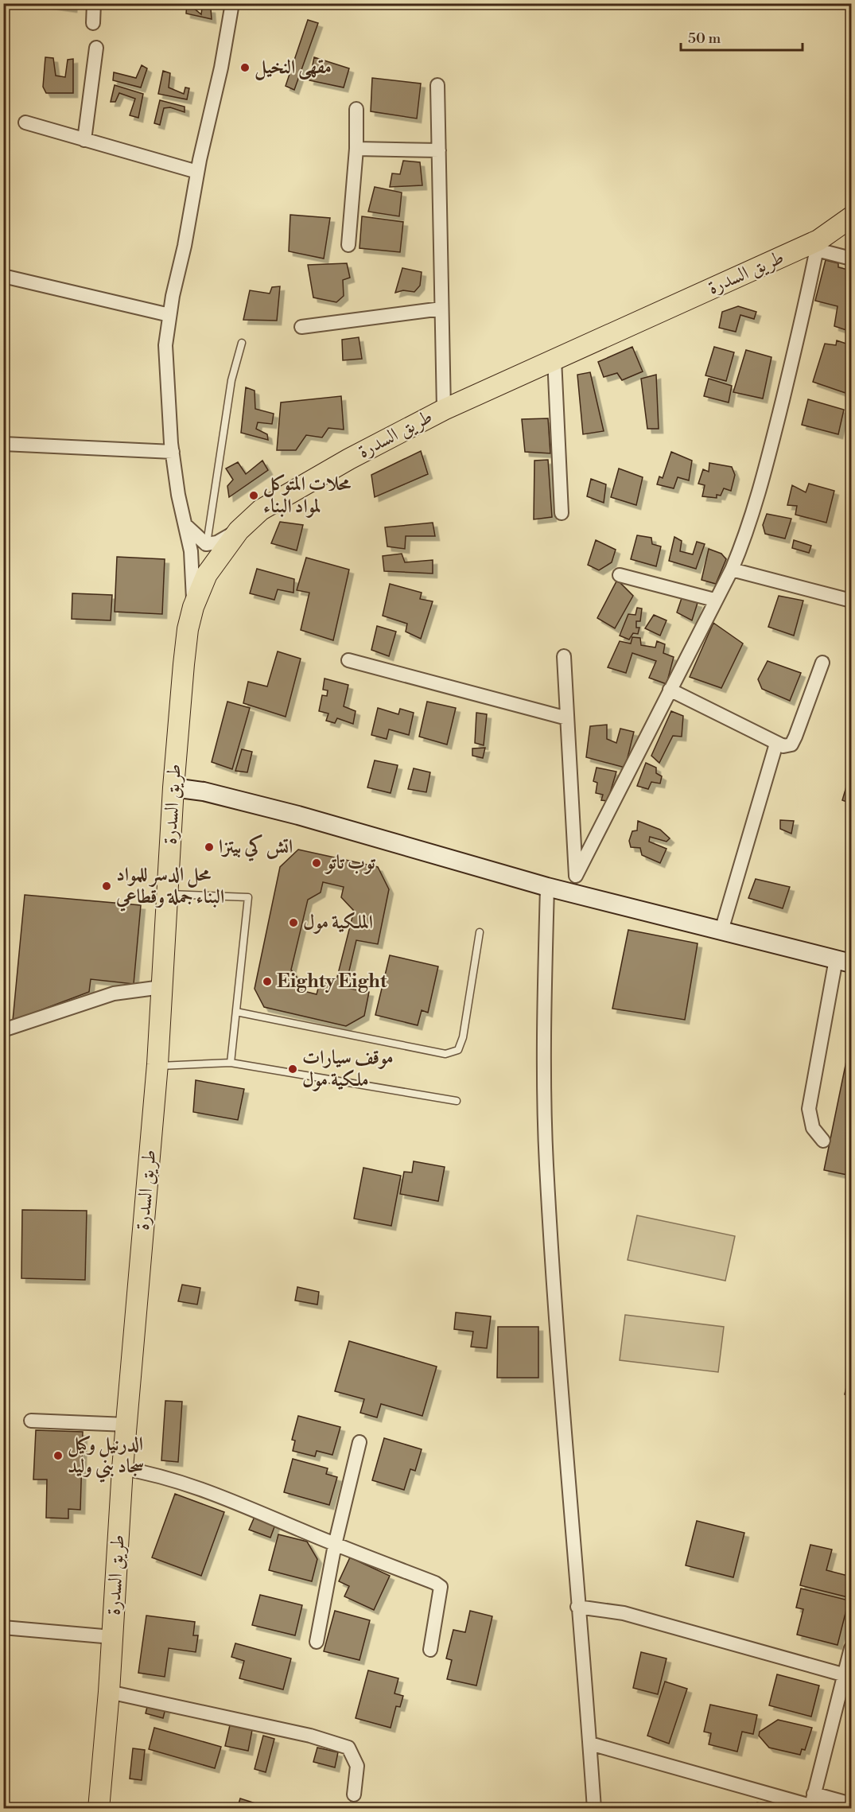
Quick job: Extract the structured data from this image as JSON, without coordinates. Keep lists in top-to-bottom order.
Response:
{
  "streets": {
    "main road": ["طريق السدرة"]
  },
  "places": [
    "مقهى النخيل",
    "محلات المتوكل لمواد البناء",
    "اتش كي بيتزا",
    "توب تاتو",
    "محل الدسر للمواد البناء جملة وقطاعي",
    "الملكية مول",
    "Eighty Eight",
    "موقف سيارات ملكية مول",
    "الدرنيل وكيل سجاد بني وليد"
  ],
  "scale_bar": "50 m"
}
